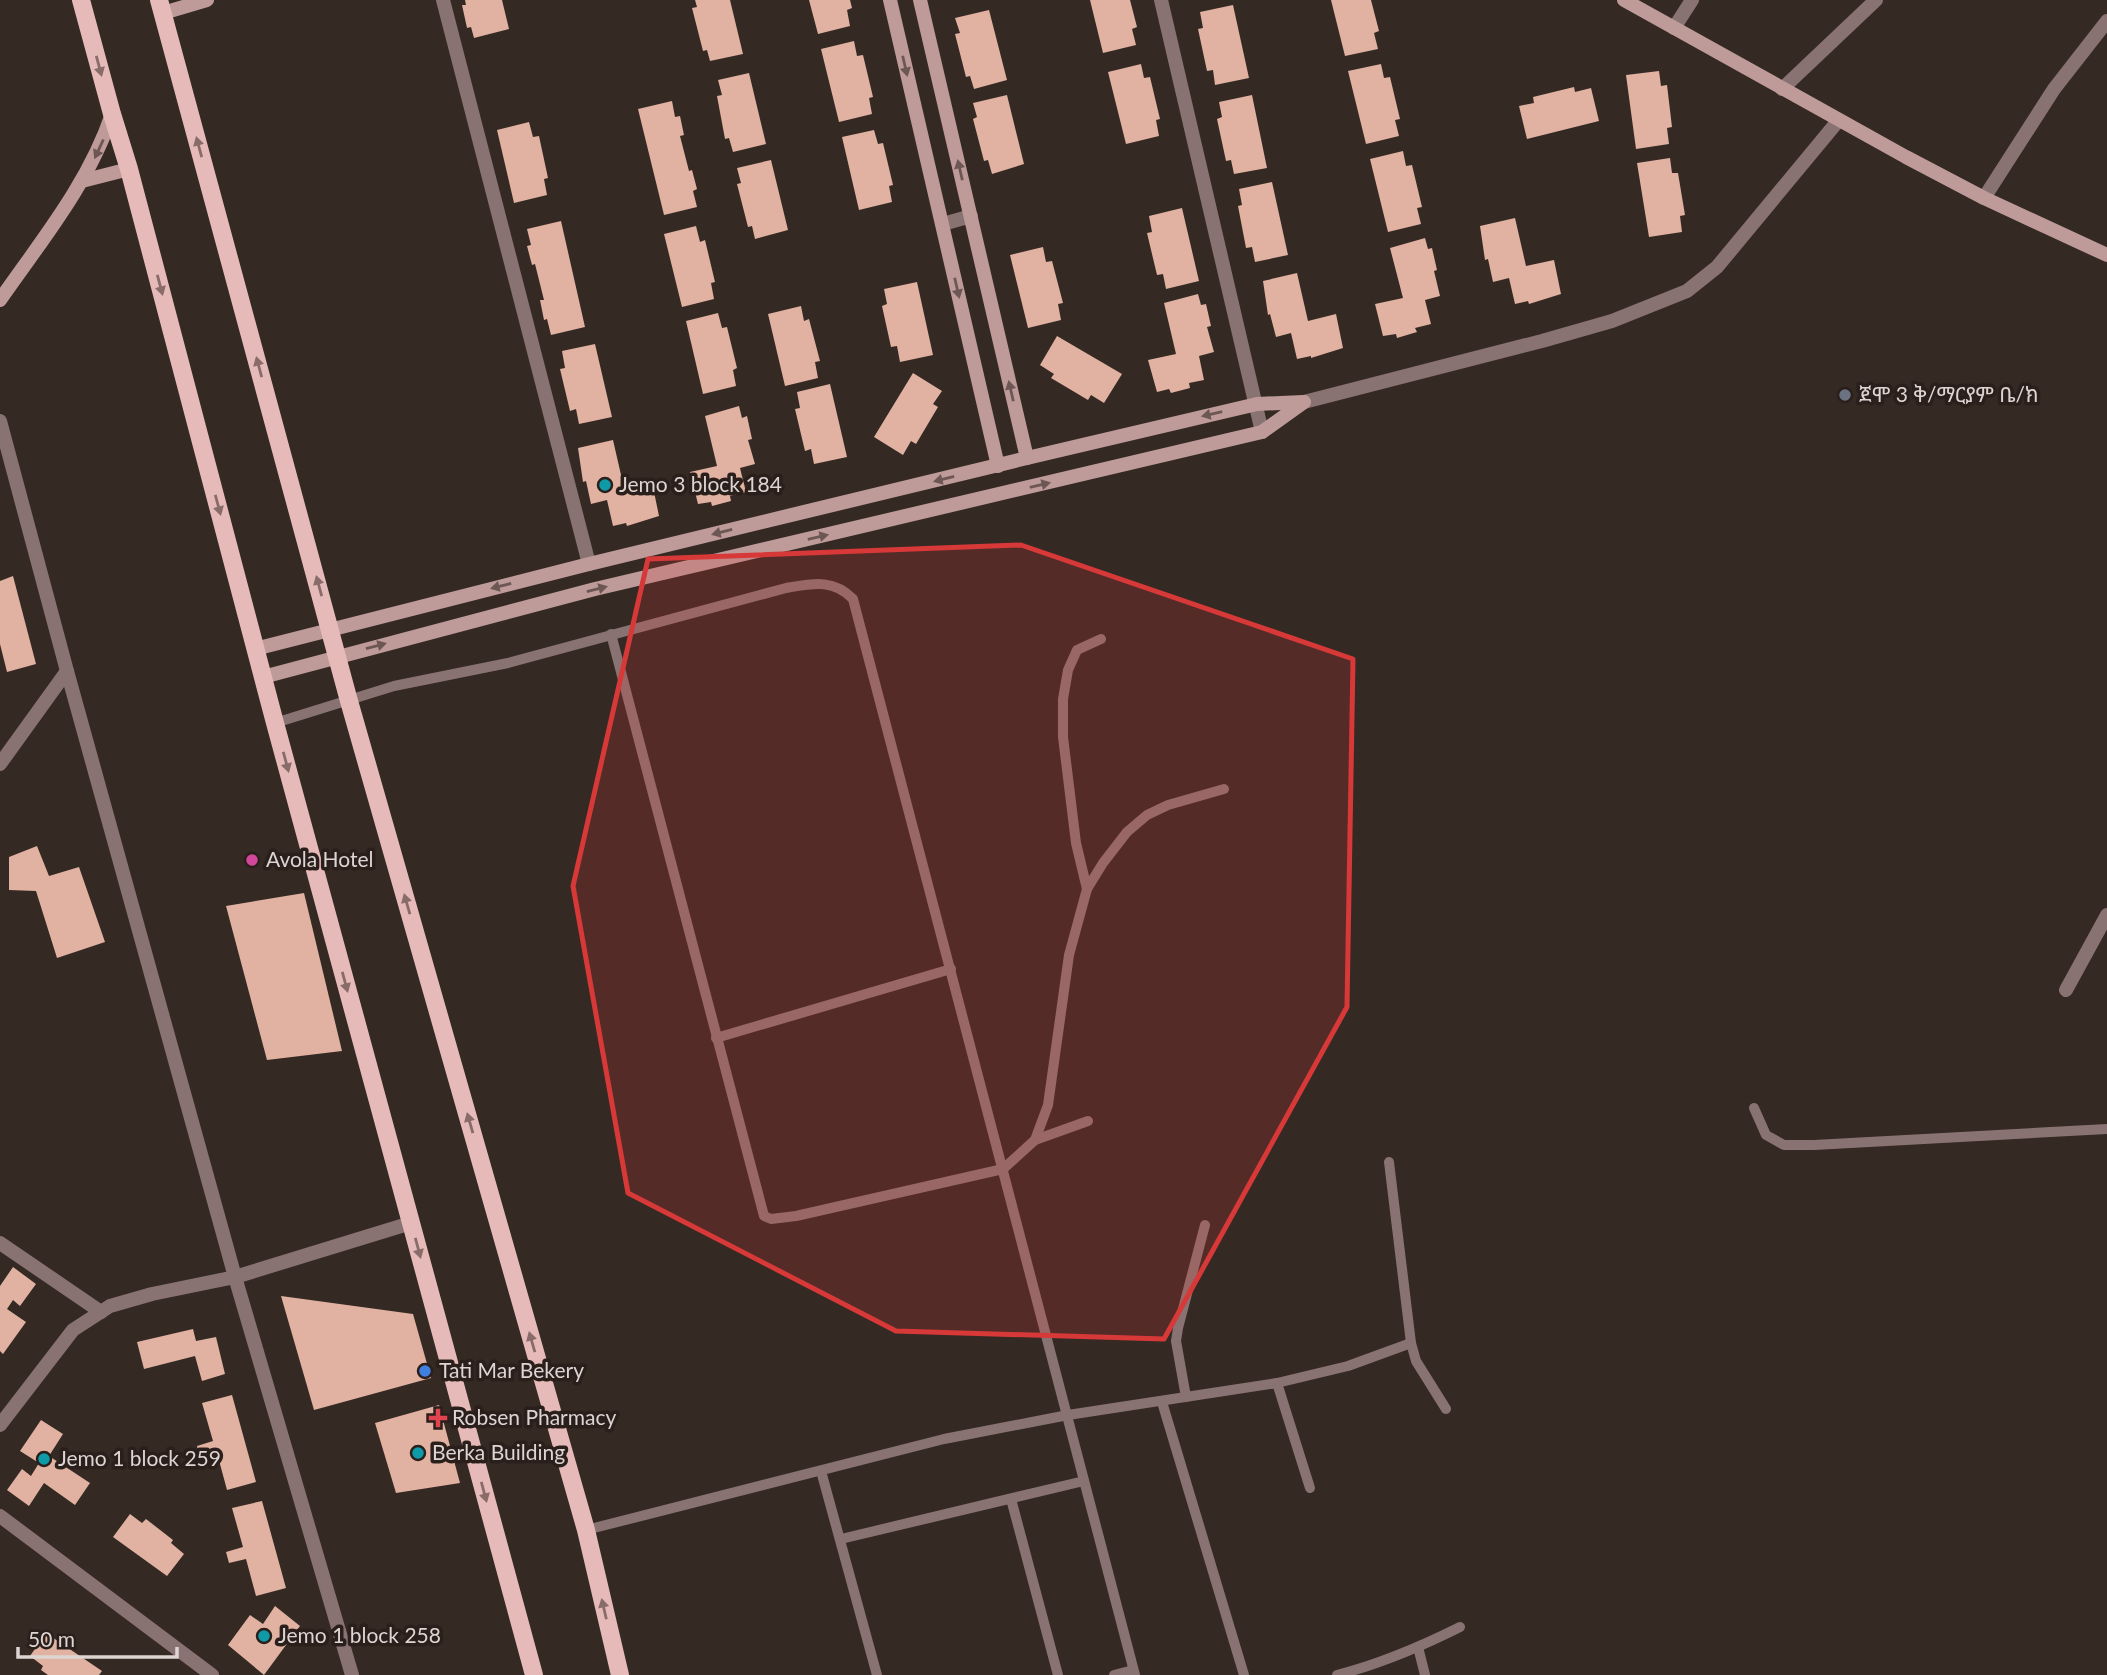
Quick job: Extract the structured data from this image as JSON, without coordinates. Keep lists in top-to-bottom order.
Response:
{
  "places": {
    "other": [
      "ጀሞ 3 ቅ/ማርያም ቤ/ክ",
      "Jemo 3 block 184",
      "Avola Hotel",
      "Tati Mar Bekery",
      "Berka Building",
      "Jemo 1 block 259",
      "Jemo 1 block 258"
    ],
    "health": ["Robsen Pharmacy"]
  },
  "scale_bar": "50 m"
}
